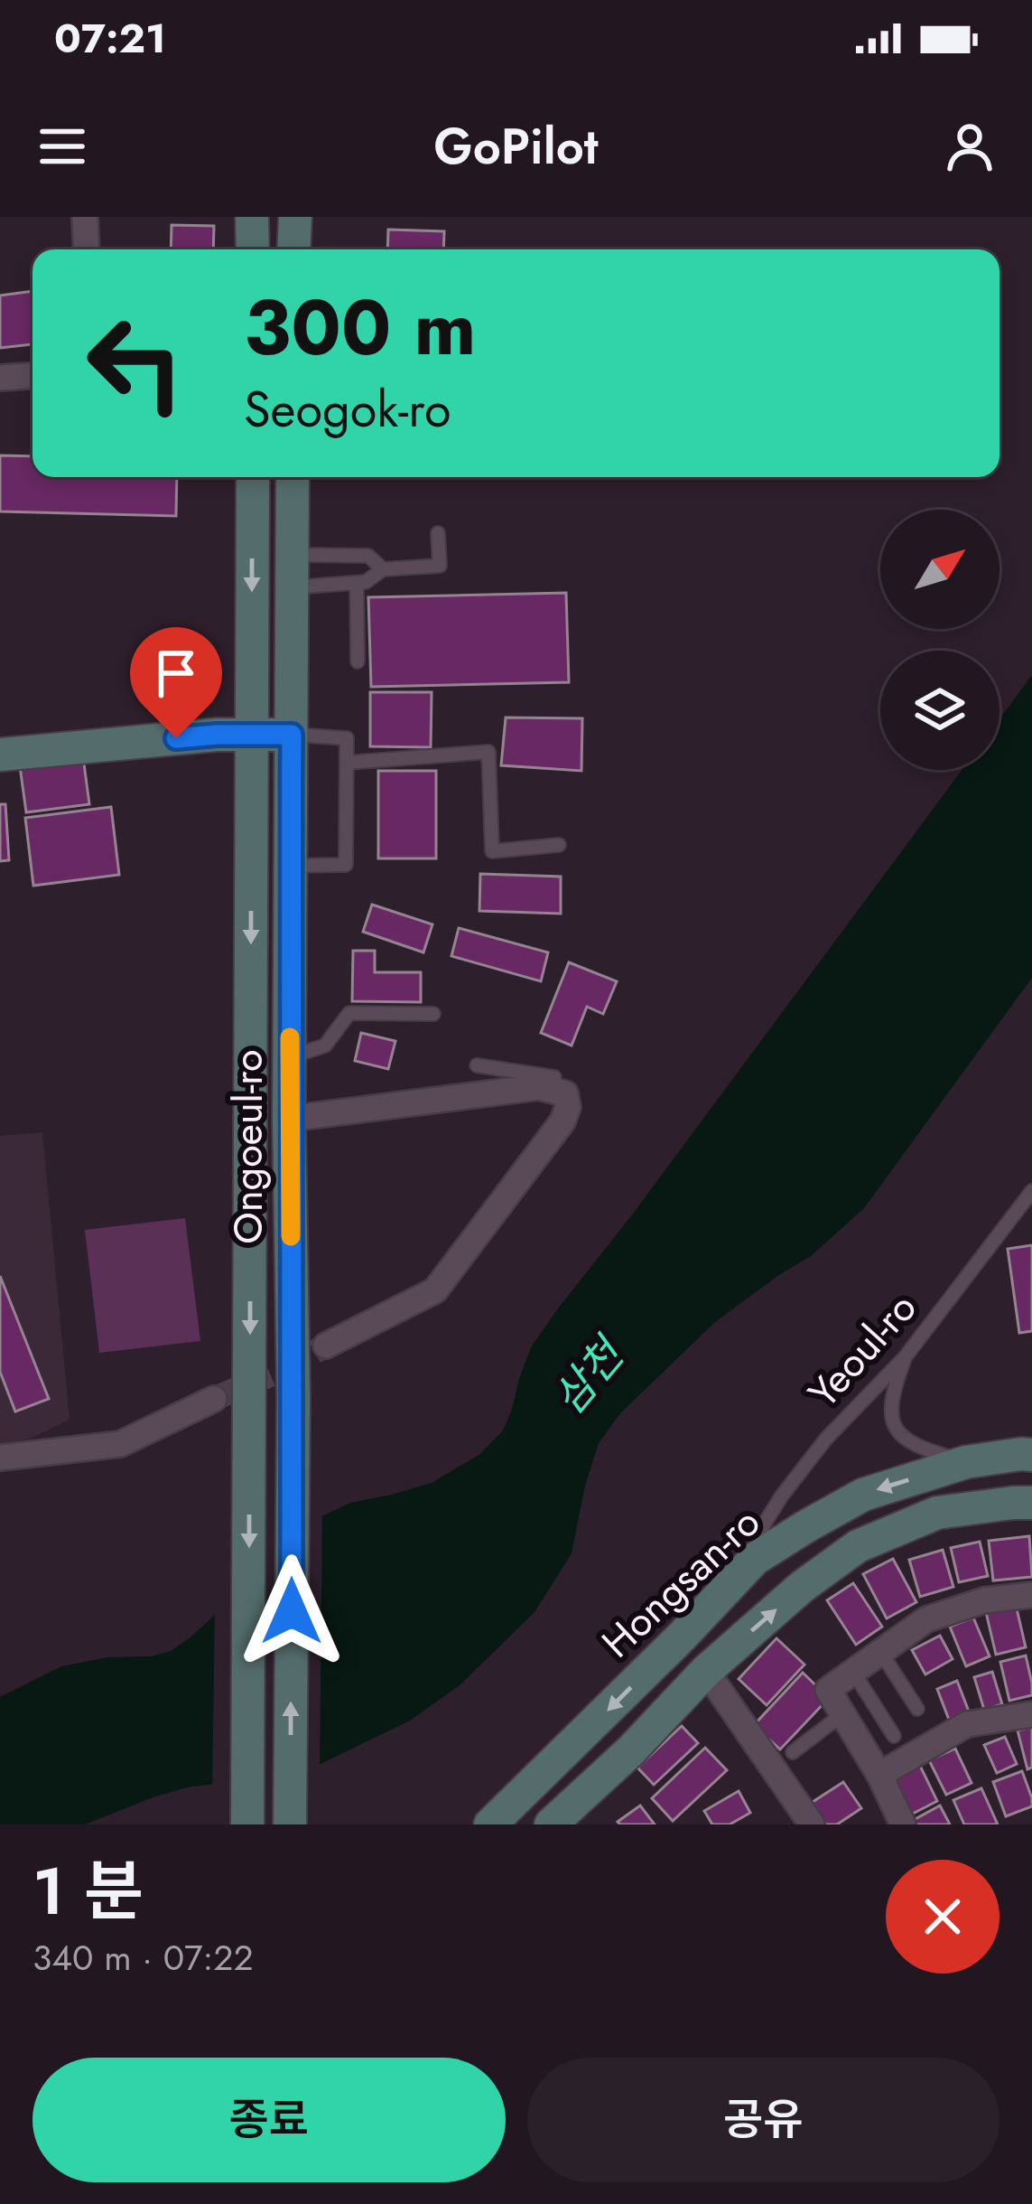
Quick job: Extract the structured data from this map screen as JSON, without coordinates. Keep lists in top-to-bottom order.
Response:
{
  "streets": {
    "street": ["Ongoeul-ro", "Hongsan-ro"],
    "lane": ["Yeoul-ro"]
  },
  "crossings": [
    ["Yeoul-ro", "Hongsan-ro"]
  ],
  "water": ["삼천"],
  "north": "top right",
  "page": {
    "status": "07:21",
    "header": "GoPilot",
    "turn": ["300 m", "Seogok-ro"],
    "heading": ["1 분", "340 m · 07:22"],
    "buttons": ["종료", "공유"]
  }
}
